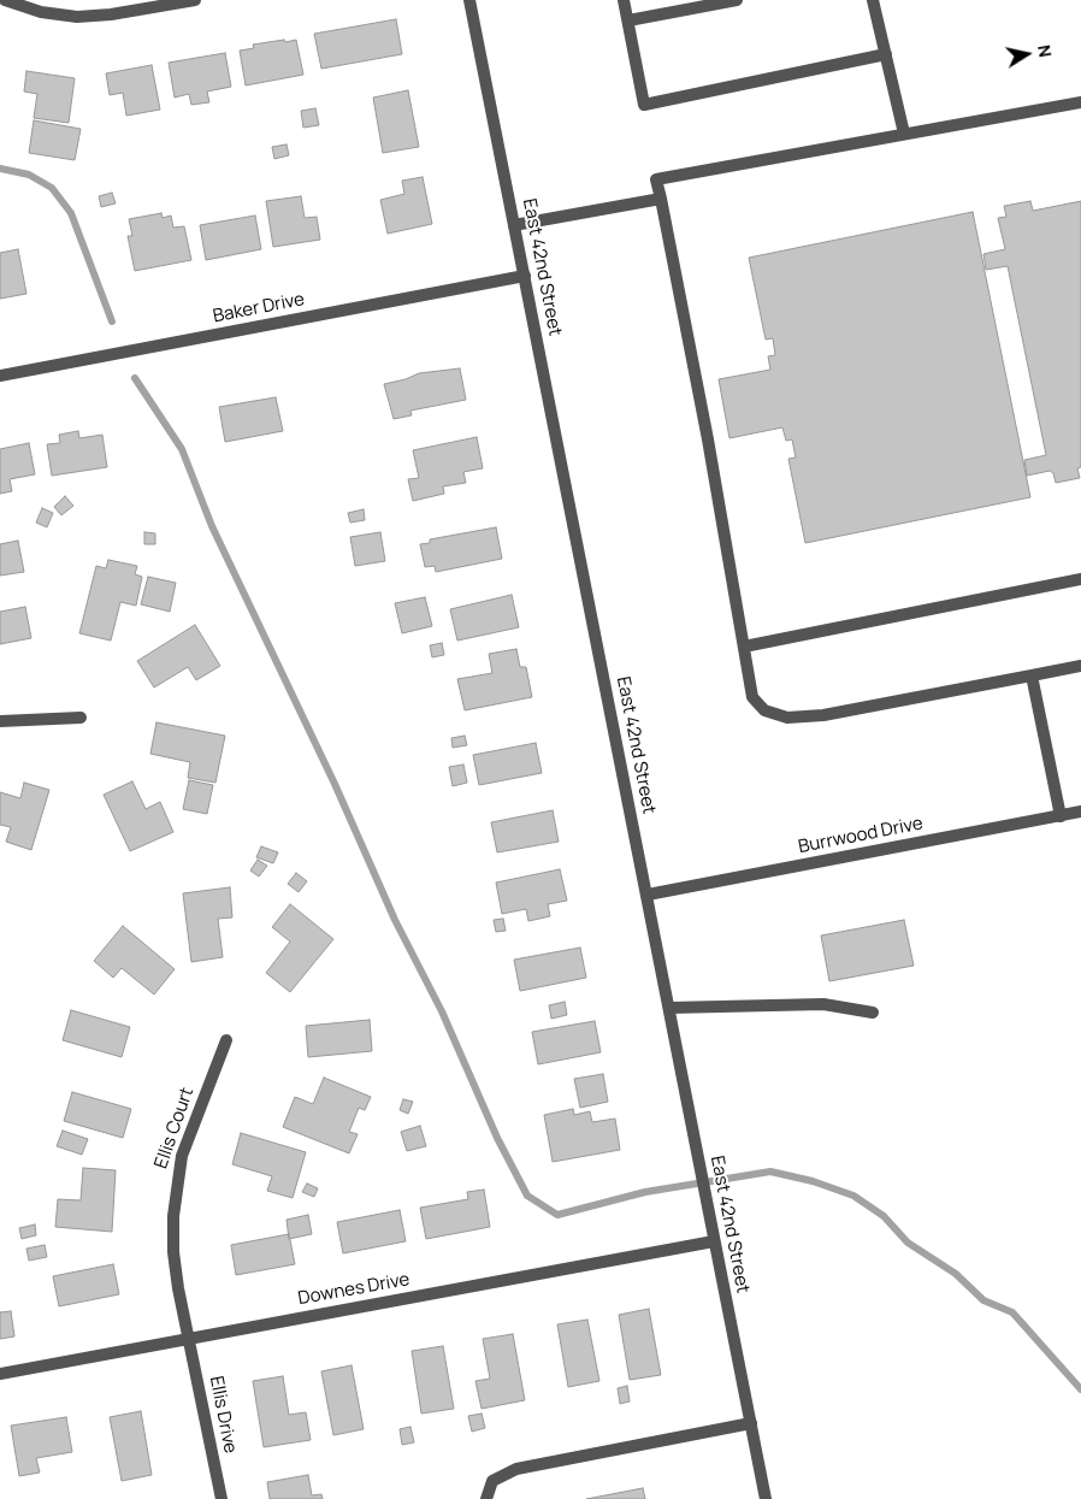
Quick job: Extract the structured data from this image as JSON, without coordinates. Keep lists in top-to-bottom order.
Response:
{
  "streets": {
    "street": [
      "East 42nd Street",
      "Baker Drive",
      "Burrwood Drive",
      "Ellis Court",
      "Downes Drive",
      "Ellis Drive"
    ]
  },
  "crossings": [
    ["East 42nd Street", "Baker Drive"],
    ["East 42nd Street", "Burrwood Drive"],
    ["East 42nd Street", "Downes Drive"],
    ["Ellis Court", "Downes Drive"],
    ["Ellis Court", "Ellis Drive"],
    ["Downes Drive", "Ellis Drive"]
  ],
  "north": "right"
}
